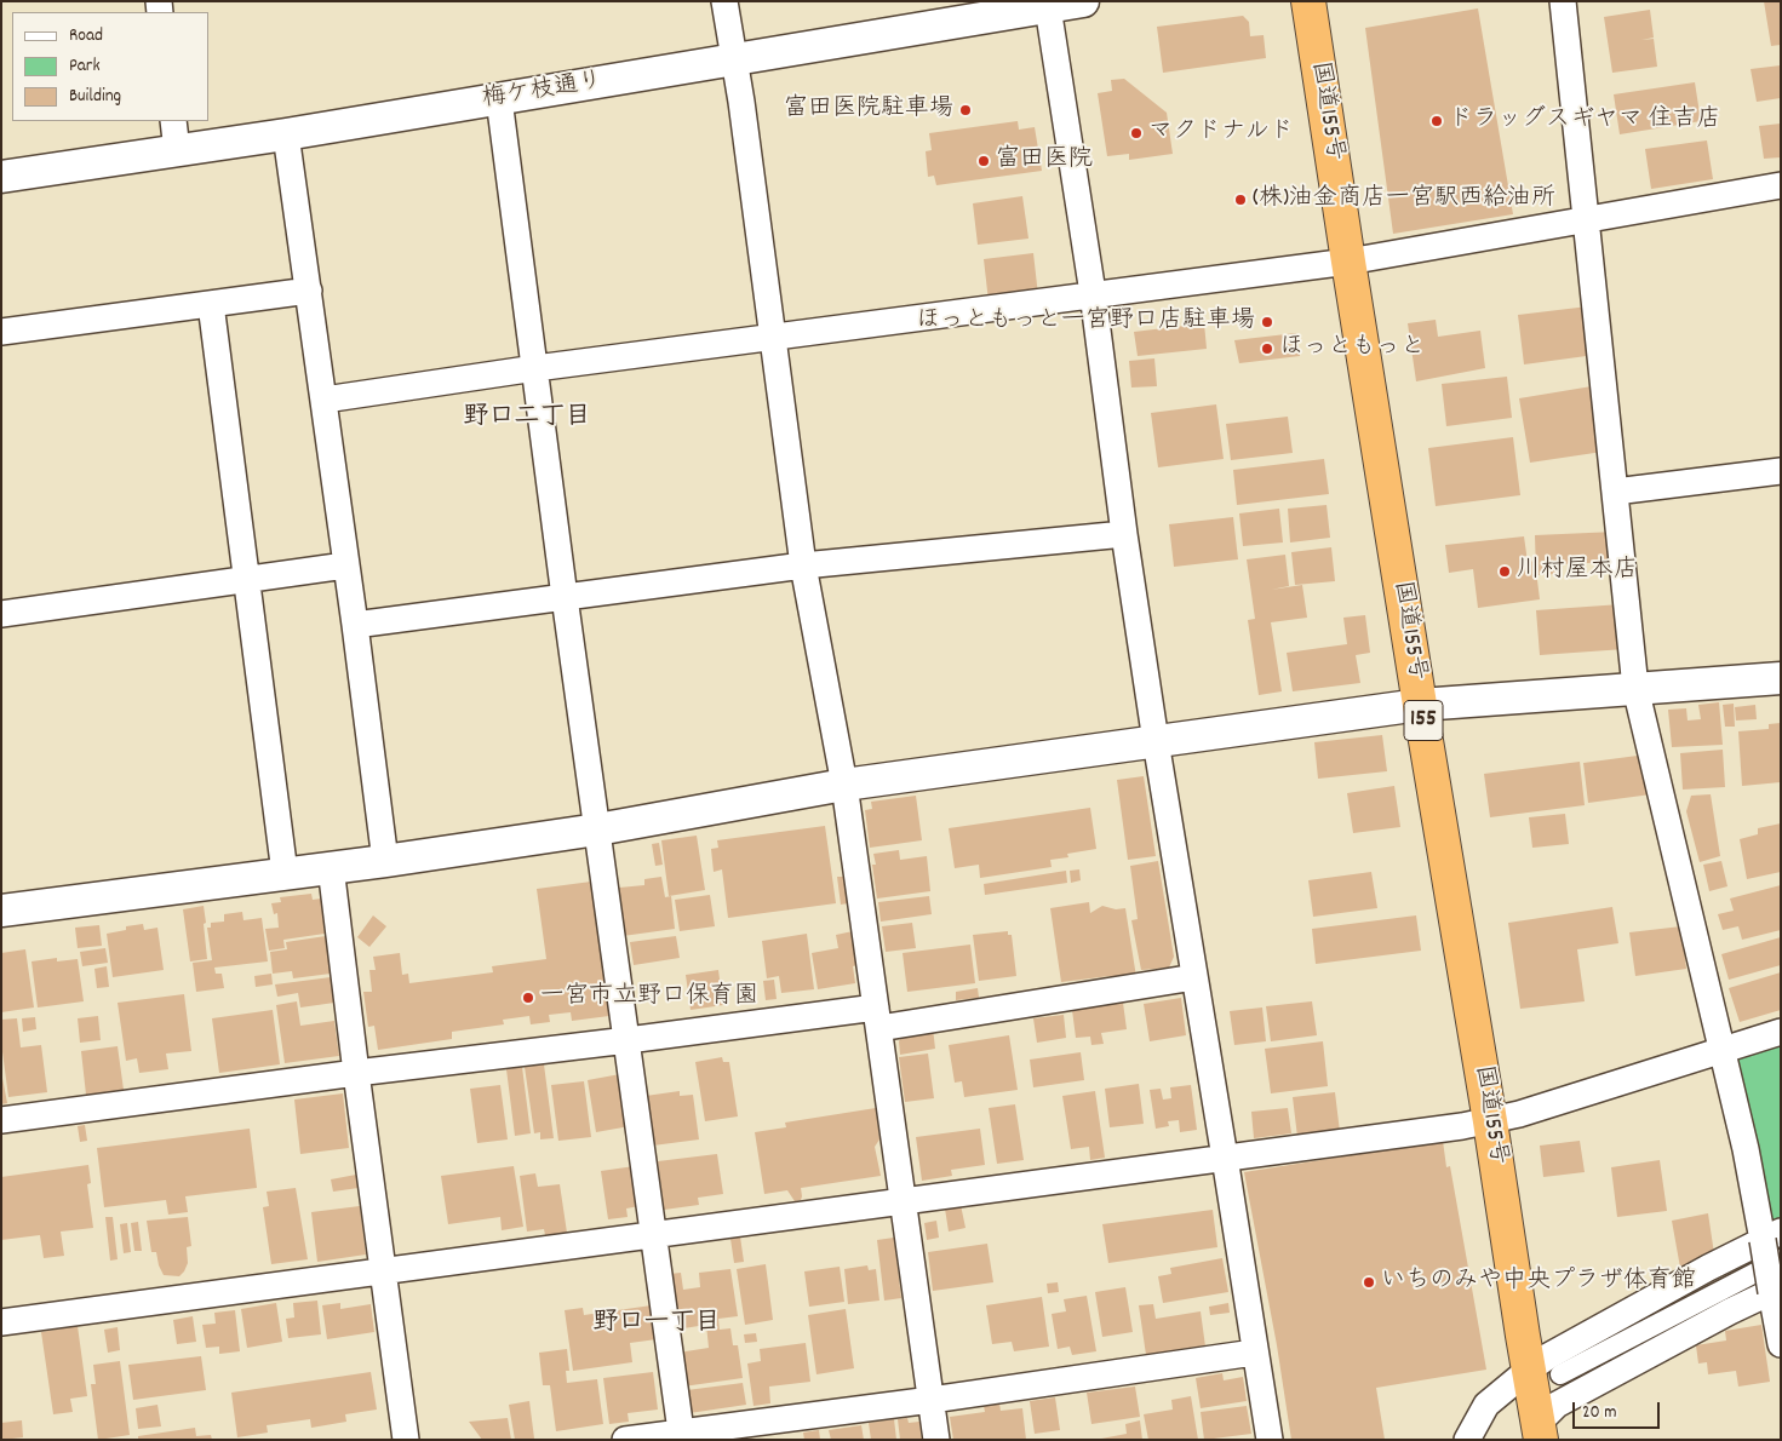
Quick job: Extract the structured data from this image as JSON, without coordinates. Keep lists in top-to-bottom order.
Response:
{
  "streets": {
    "highway": ["国道155号", "155"],
    "street": ["梅ケ枝通り"]
  },
  "districts": ["野口二丁目", "野口一丁目"],
  "places": [
    "富田医院駐車場",
    "ドラッグスギヤマ 住吉店",
    "マクドナルド",
    "富田医院",
    "(株)油金商店一宮駅西給油所",
    "ほっともっと一宮野口店駐車場",
    "ほっともっと",
    "川村屋本店",
    "一宮市立野口保育園",
    "いちのみや中央プラザ体育館"
  ],
  "legend": ["Road", "Park", "Building"],
  "scale_bar": "20 m"
}
